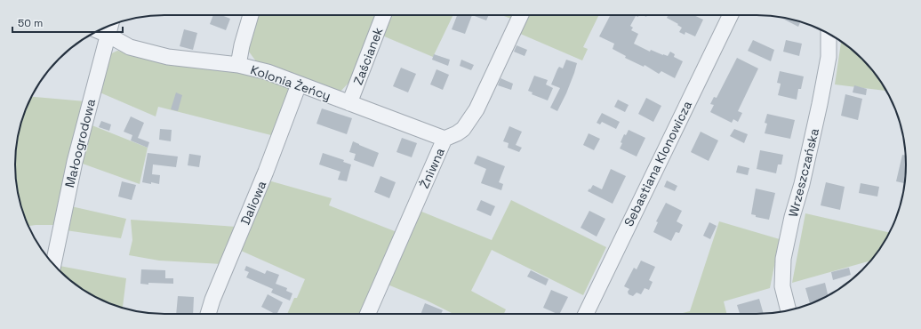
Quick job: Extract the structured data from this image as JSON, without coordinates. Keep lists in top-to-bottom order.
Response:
{
  "streets": {
    "street": [
      "Zaścianek",
      "Kolonia Żeńcy",
      "Małoogrodowa",
      "Sebastiana Klonowicza",
      "Żniwna",
      "Wrzeszczańska",
      "Daliowa"
    ]
  },
  "crossings": [
    ["Zaścianek", "Kolonia Żeńcy"],
    ["Kolonia Żeńcy", "Małoogrodowa"],
    ["Kolonia Żeńcy", "Żniwna"],
    ["Kolonia Żeńcy", "Daliowa"]
  ],
  "scale_bar": "50 m"
}
